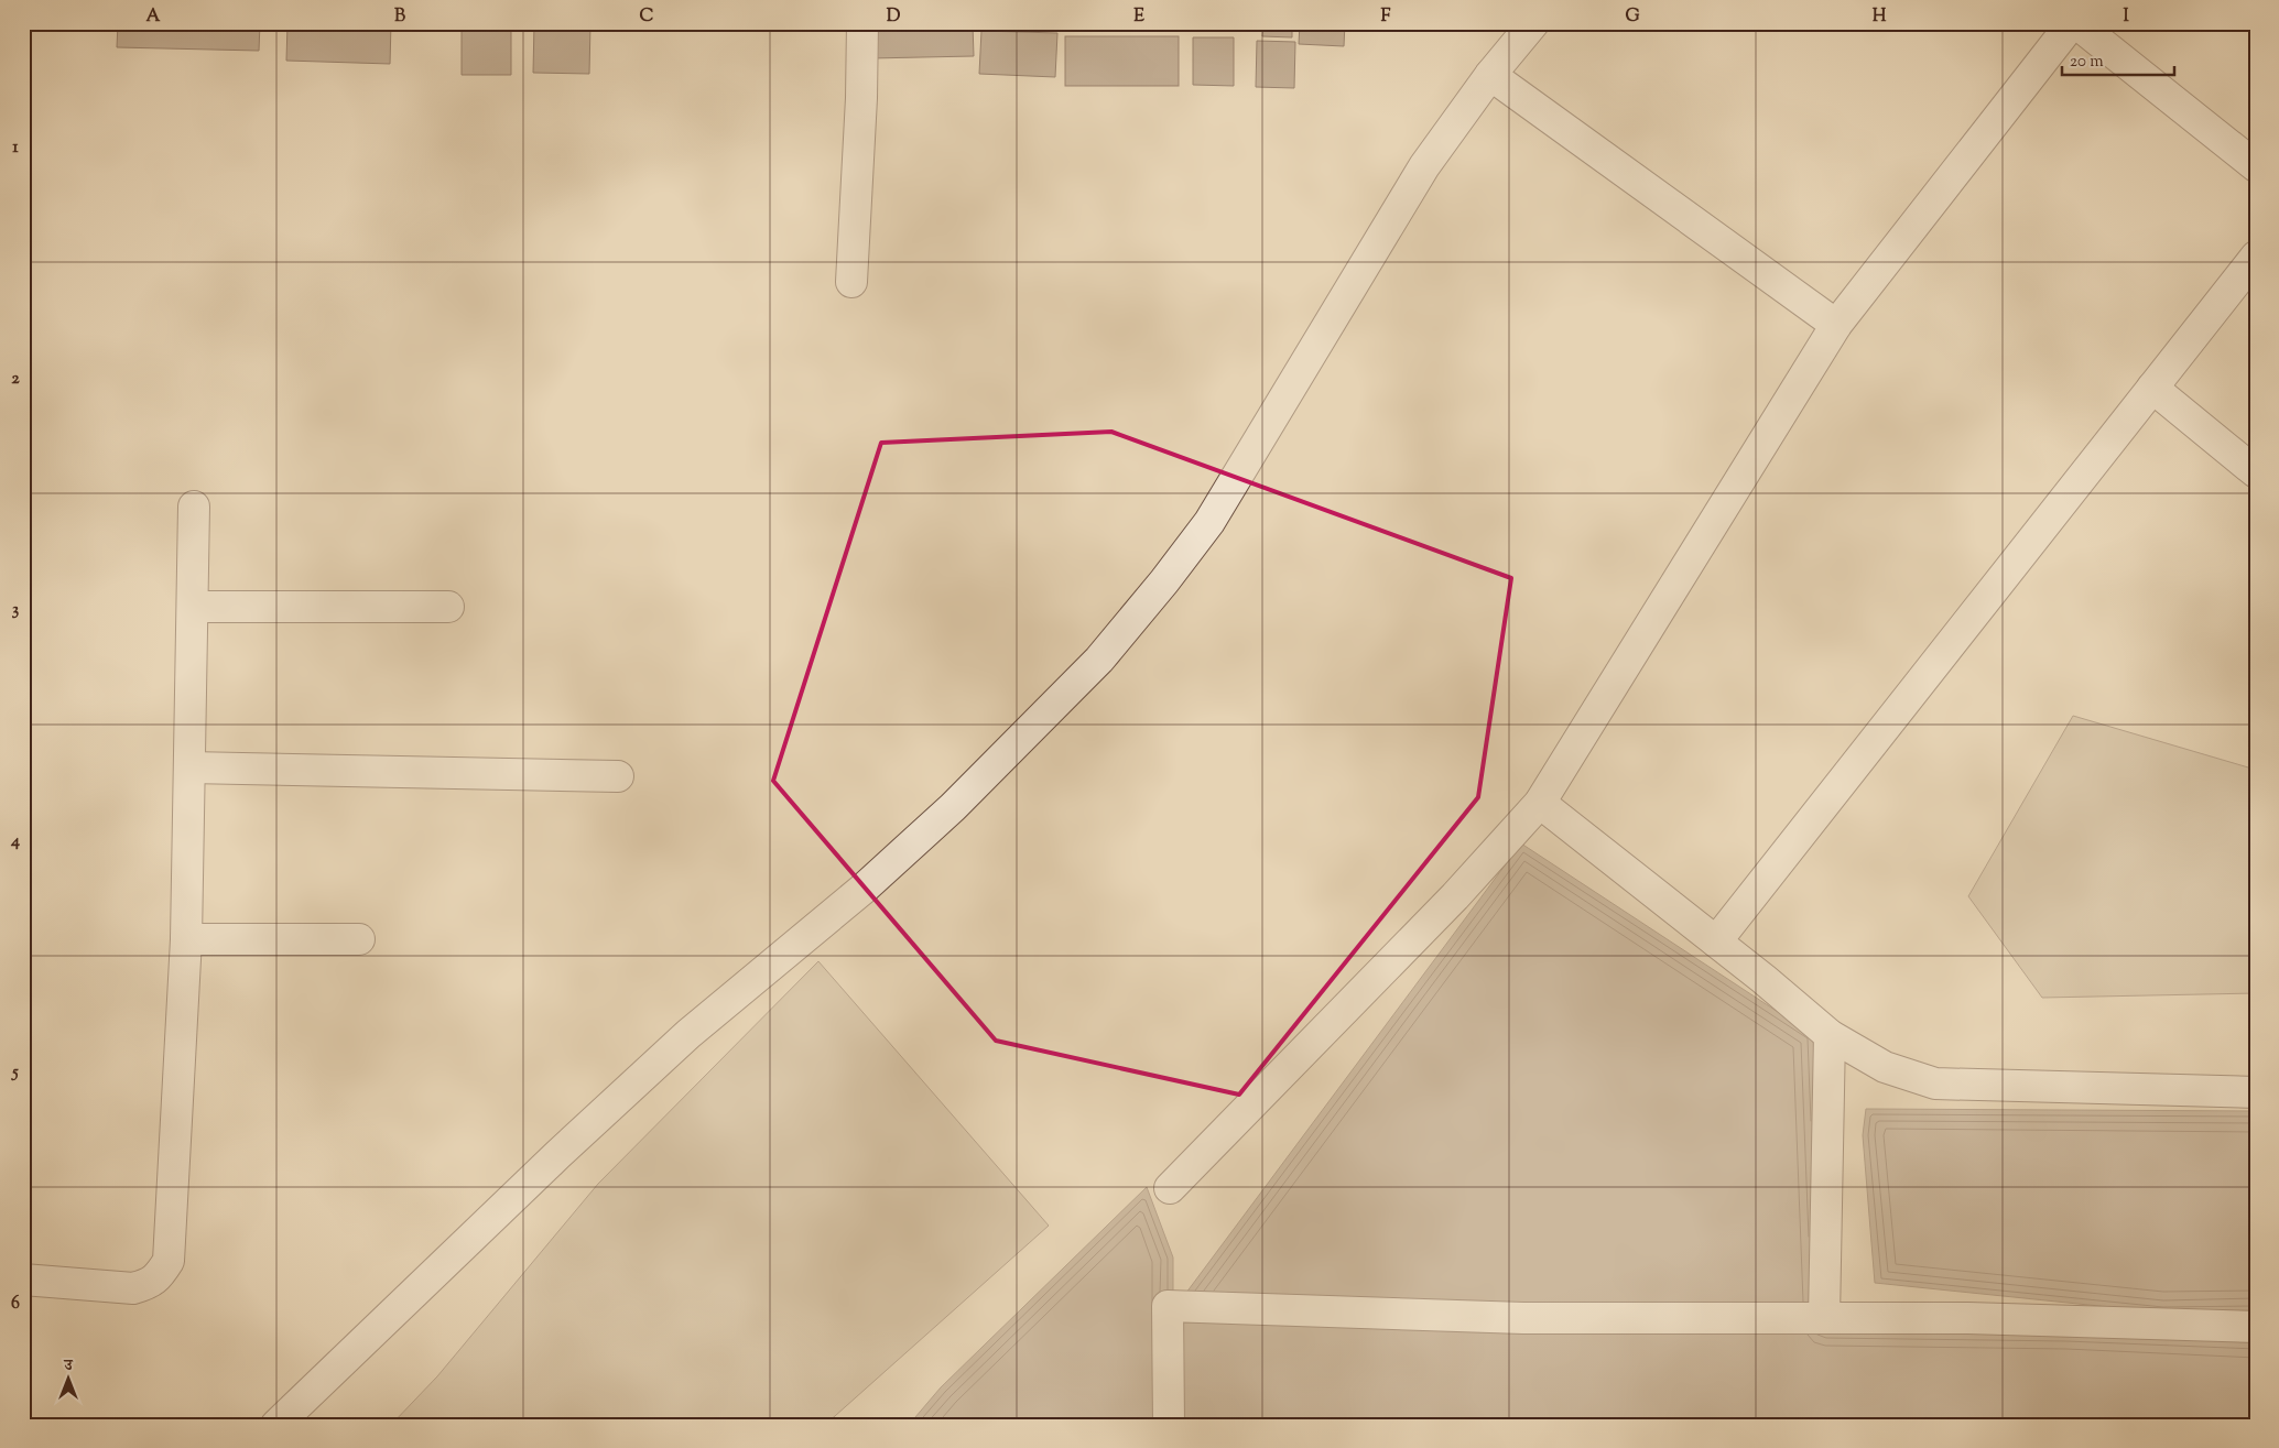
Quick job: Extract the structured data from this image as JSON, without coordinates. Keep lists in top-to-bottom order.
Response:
{
  "scale_bar": "20 m",
  "north": "top",
  "grid": {
    "columns": [
      "A",
      "B",
      "C",
      "D",
      "E",
      "F",
      "G",
      "H",
      "I"
    ],
    "rows": [
      "1",
      "2",
      "3",
      "4",
      "5",
      "6"
    ]
  }
}
